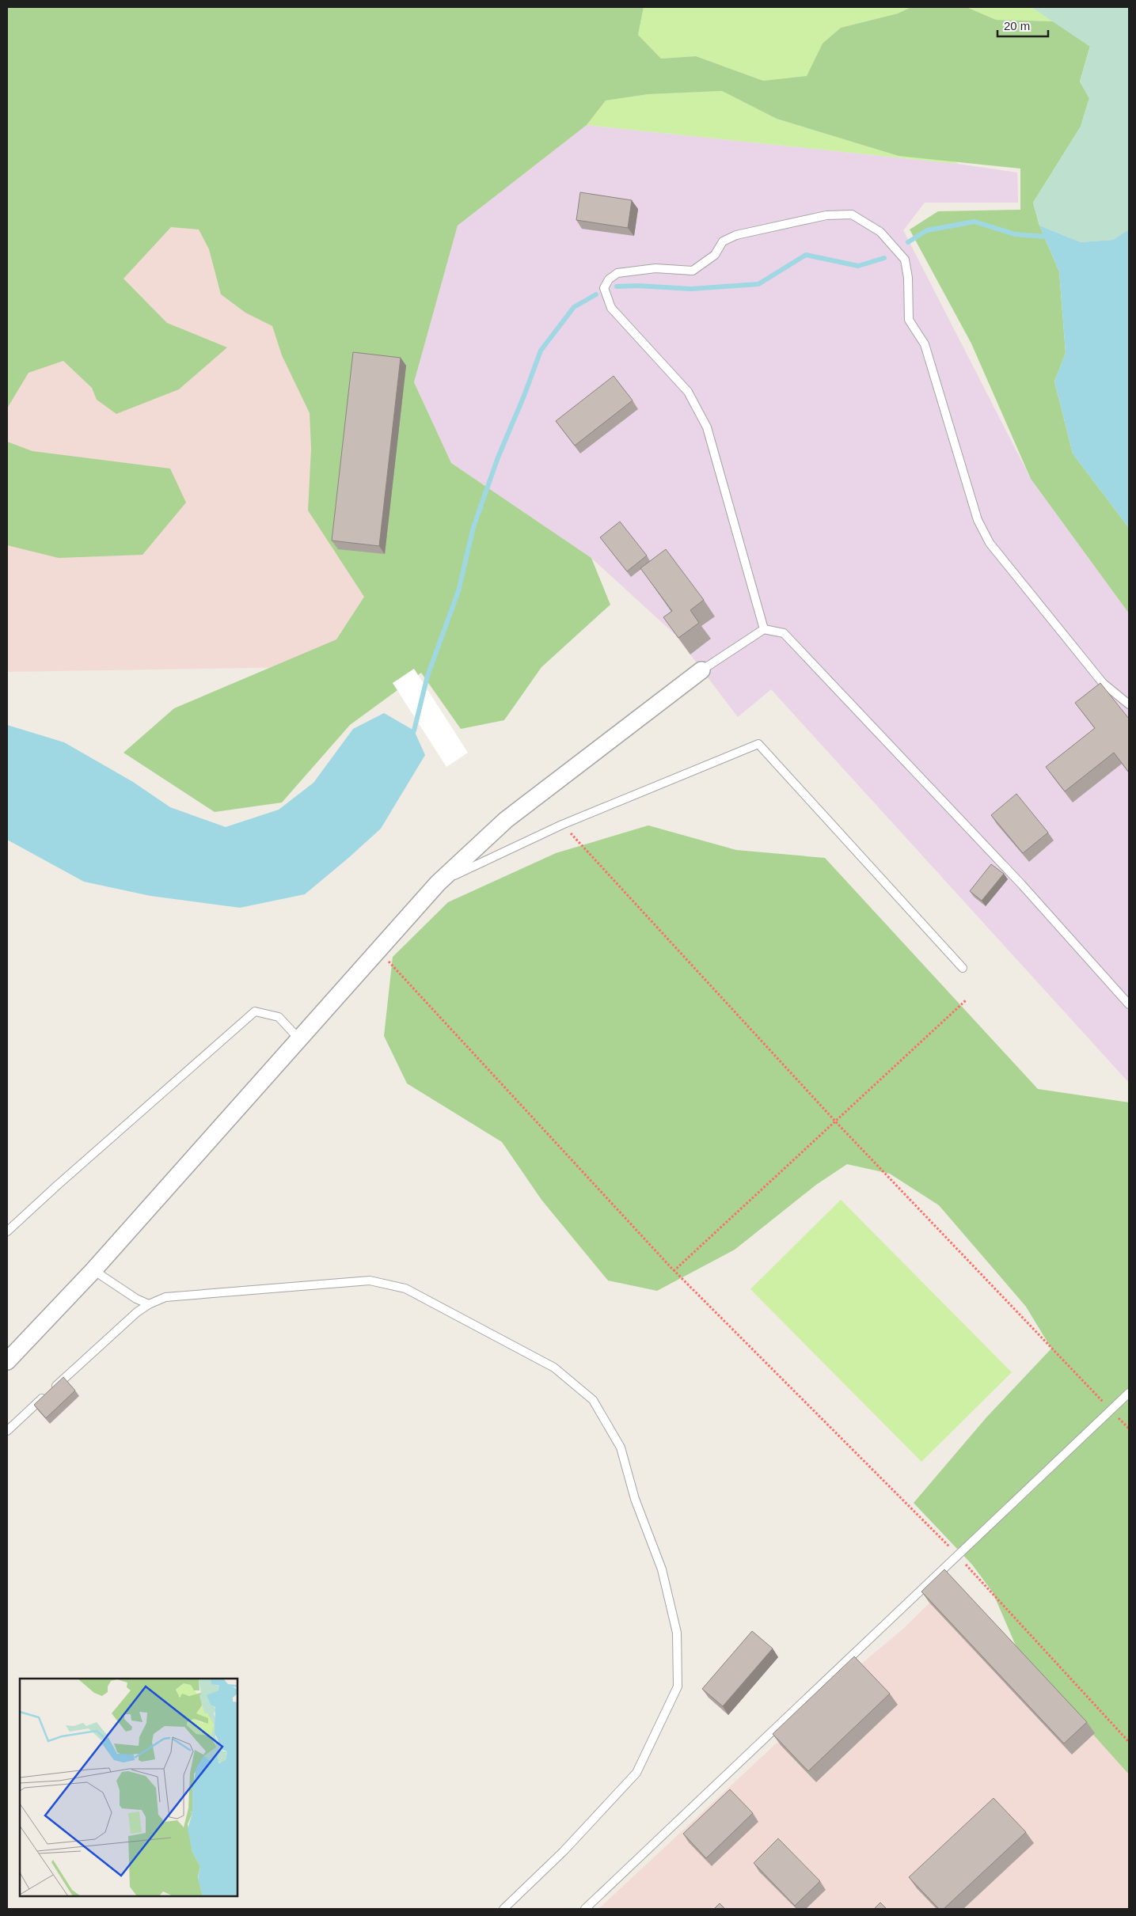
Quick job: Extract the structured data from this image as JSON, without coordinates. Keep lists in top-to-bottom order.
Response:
{
  "scale_bar": "20 m"
}
